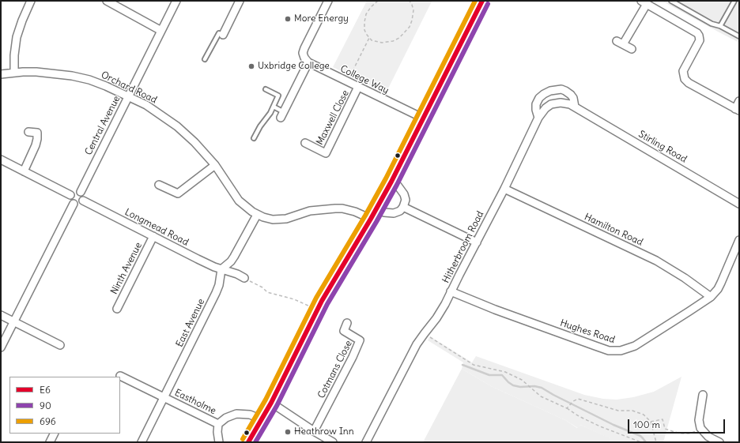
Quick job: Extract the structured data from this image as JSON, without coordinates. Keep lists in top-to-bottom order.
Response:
{
  "streets": {
    "street": [
      "College Way",
      "Orchard Road",
      "Maxwell Close",
      "Central Avenue",
      "Stirling Road",
      "Longmead Road",
      "Hamilton Road",
      "Hitherbroom Road",
      "Ninth Avenue",
      "East Avenue",
      "Hughes Road",
      "Cotmans Close",
      "Eastholme"
    ]
  },
  "crossings": [
    ["College Way", "Maxwell Close"],
    ["Orchard Road", "Central Avenue"],
    ["Central Avenue", "Longmead Road"],
    ["Stirling Road", "Hitherbroom Road"],
    ["Longmead Road", "Ninth Avenue"],
    ["Longmead Road", "East Avenue"],
    ["Hamilton Road", "Hitherbroom Road"],
    ["Hamilton Road", "Hughes Road"],
    ["Hitherbroom Road", "Hughes Road"],
    ["East Avenue", "Eastholme"]
  ],
  "places": ["More Energy", "Uxbridge College", "Heathrow Inn"],
  "lines": ["transit line E6", "transit line 696", "transit line 90"],
  "legend": ["E6", "90", "696"],
  "scale_bar": "100 m"
}
